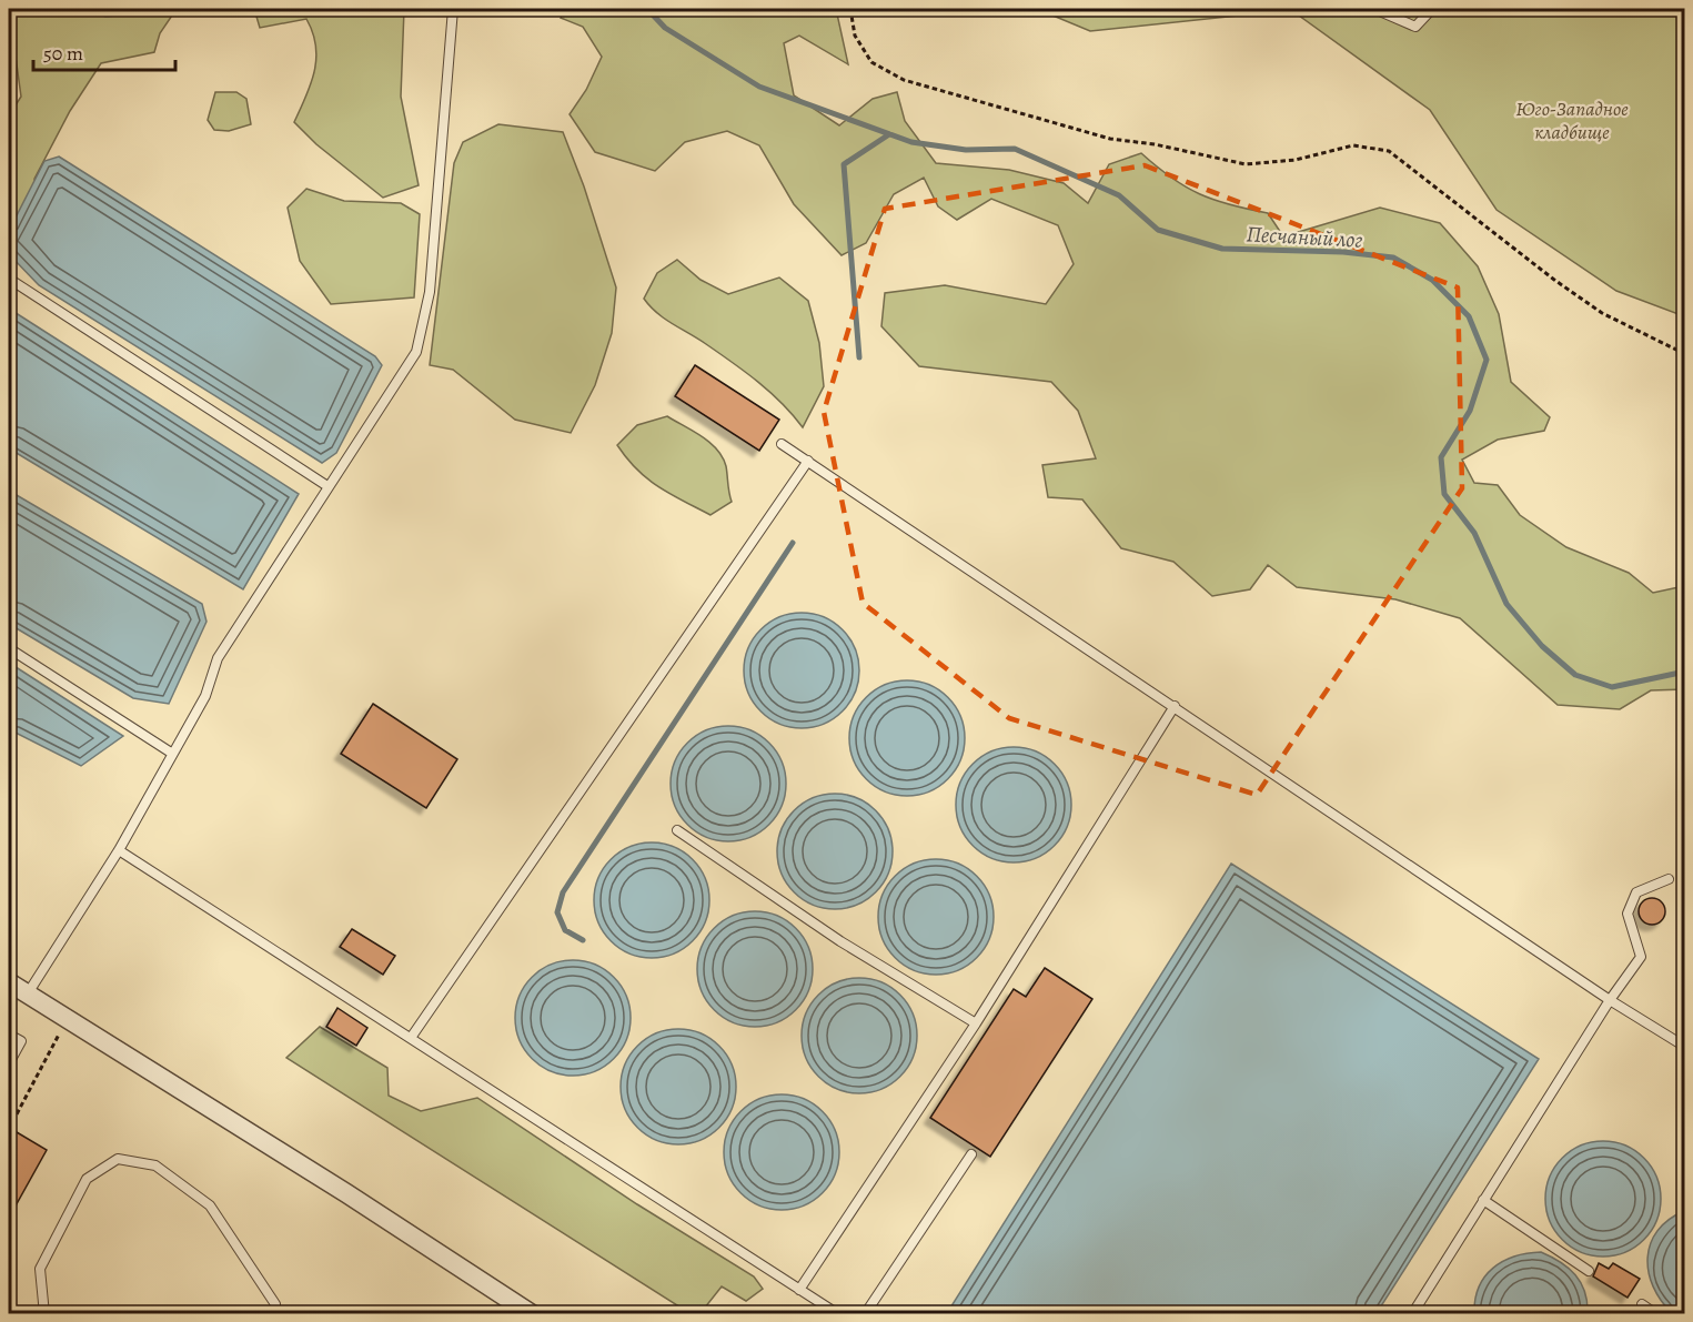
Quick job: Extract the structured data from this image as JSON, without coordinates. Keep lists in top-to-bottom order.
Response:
{
  "water": ["Песчаный лог"],
  "parks": ["Юго-Западное кладбище"],
  "scale_bar": "50 m"
}
